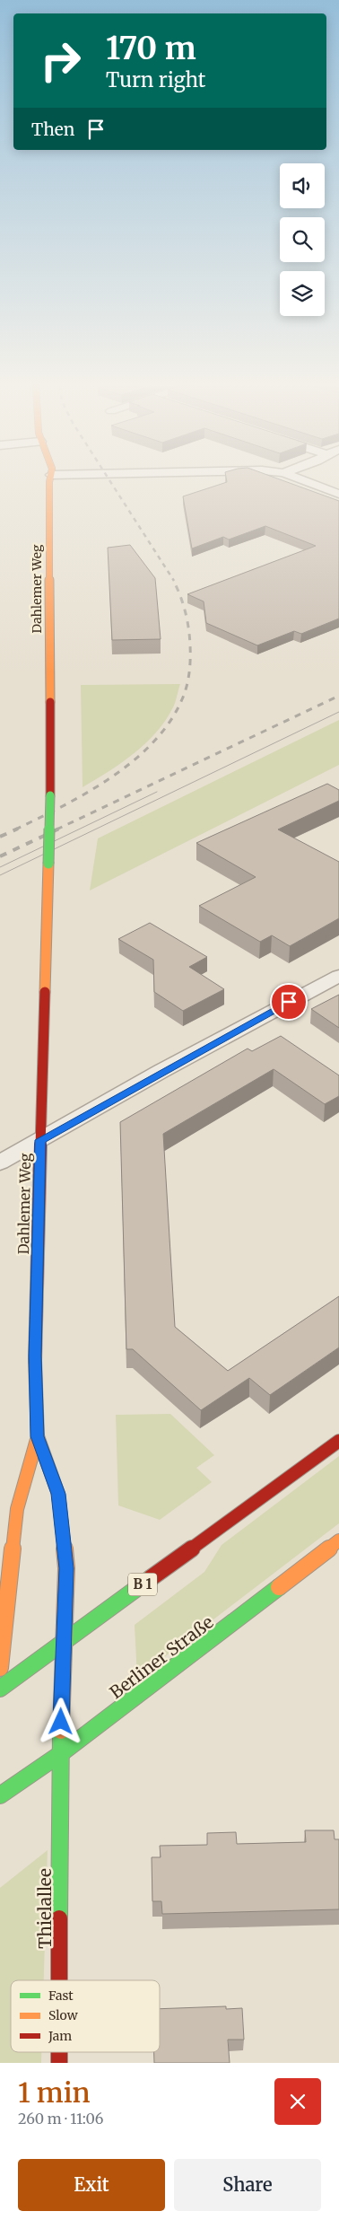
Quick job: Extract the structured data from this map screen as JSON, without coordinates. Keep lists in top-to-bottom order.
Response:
{
  "streets": {
    "main road": [
      "Dahlemer Weg",
      "B 1",
      "Berliner Straße",
      "Thielallee"
    ]
  },
  "crossings": [
    ["Dahlemer Weg", "B 1"],
    ["Dahlemer Weg", "Berliner Straße"],
    ["Dahlemer Weg", "Thielallee"],
    ["Berliner Straße", "Thielallee"]
  ],
  "legend": ["Fast", "Slow", "Jam"],
  "page": {
    "turn": ["170 m", "Turn right"],
    "then": "Then",
    "heading": ["1 min", "260 m · 11:06"],
    "buttons": ["Exit", "Share"]
  }
}
